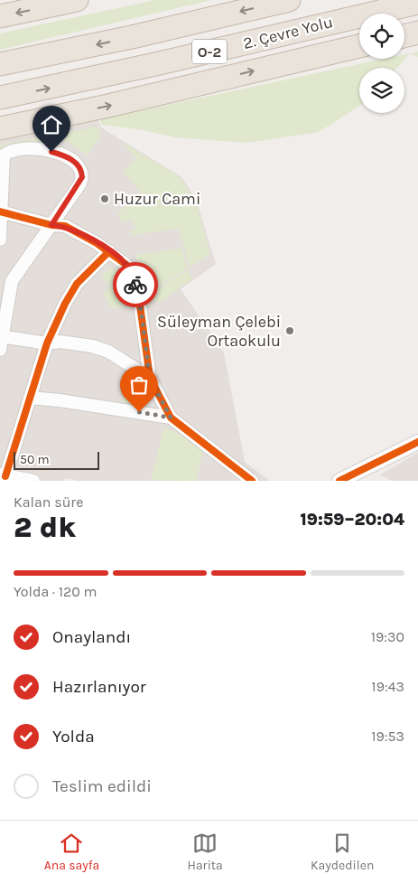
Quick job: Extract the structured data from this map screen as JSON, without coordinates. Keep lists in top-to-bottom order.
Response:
{
  "streets": {
    "highway": ["2. Çevre Yolu", "O-2"]
  },
  "places": ["Huzur Cami", "Süleyman Çelebi Ortaokulu"],
  "scale_bar": "50 m",
  "page": {
    "scale": "50 m",
    "heading": ["2 dk", "Kalan süre", "19:59–20:04"],
    "bar": "Yolda · 120 m",
    "list": [
      ["Onaylandı", "19:30"],
      ["Hazırlanıyor", "19:43"],
      ["Yolda", "19:53"],
      "Teslim edildi"
    ],
    "tabs": ["Ana sayfa", "Harita", "Kaydedilen"]
  }
}
